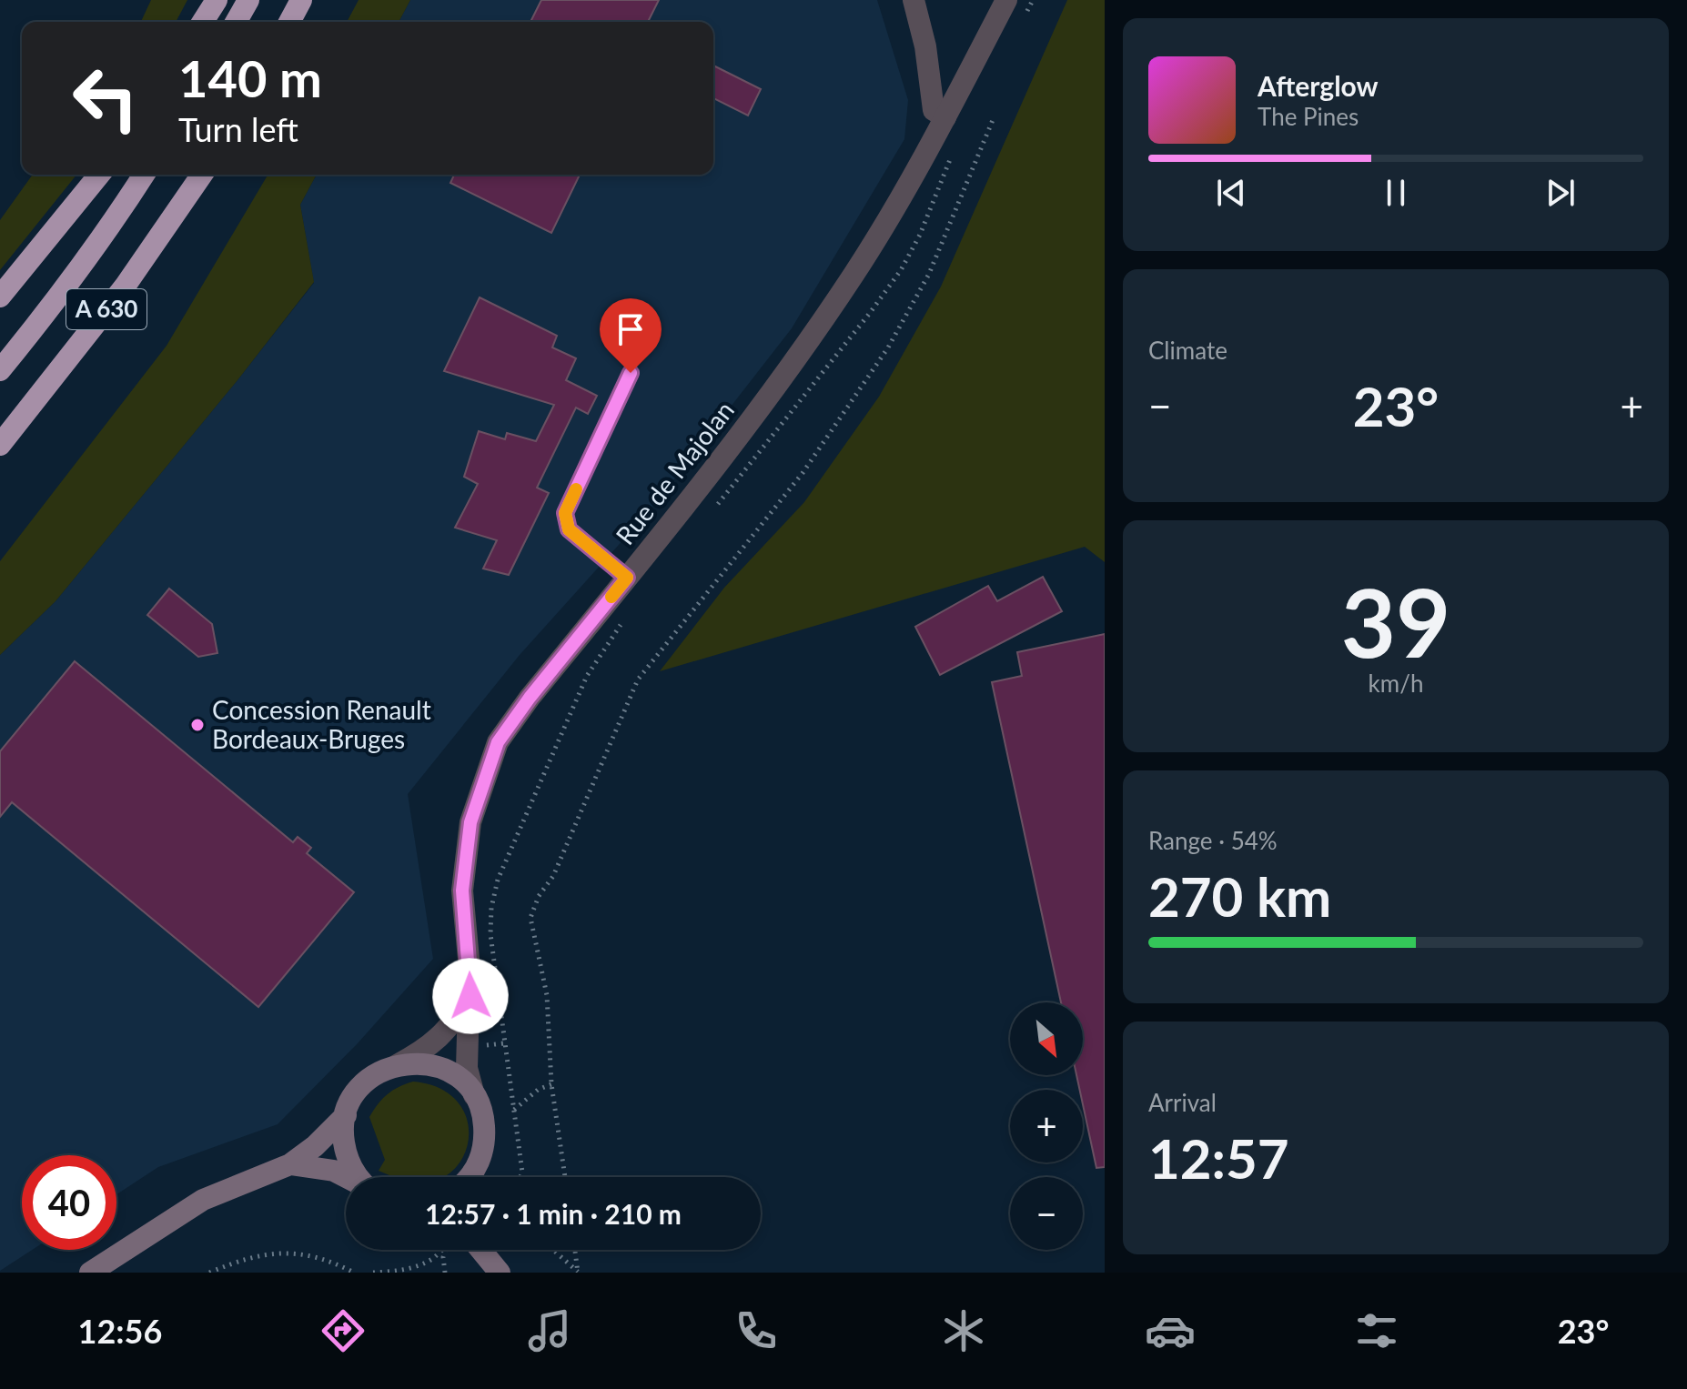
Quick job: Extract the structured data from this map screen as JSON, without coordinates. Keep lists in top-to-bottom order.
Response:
{
  "streets": {
    "highway": ["A 630"],
    "street": ["Rue de Majolan"]
  },
  "places": ["Concession Renault Bordeaux-Bruges"],
  "north": "bottom right",
  "page": {
    "turn": ["140 m", "Turn left"],
    "song": ["Afterglow", "The Pines"],
    "tile": [
      "Climate",
      ["39", "km/h"],
      ["Range · 54%", "270 km"],
      ["Arrival", "12:57"]
    ],
    "heat": ["−", "23°", "+"],
    "map_buttons": ["+", "−"],
    "limit": "40",
    "trip": "12:57 · 1 min · 210 m",
    "tabs": ["12:56", "23°"]
  }
}
